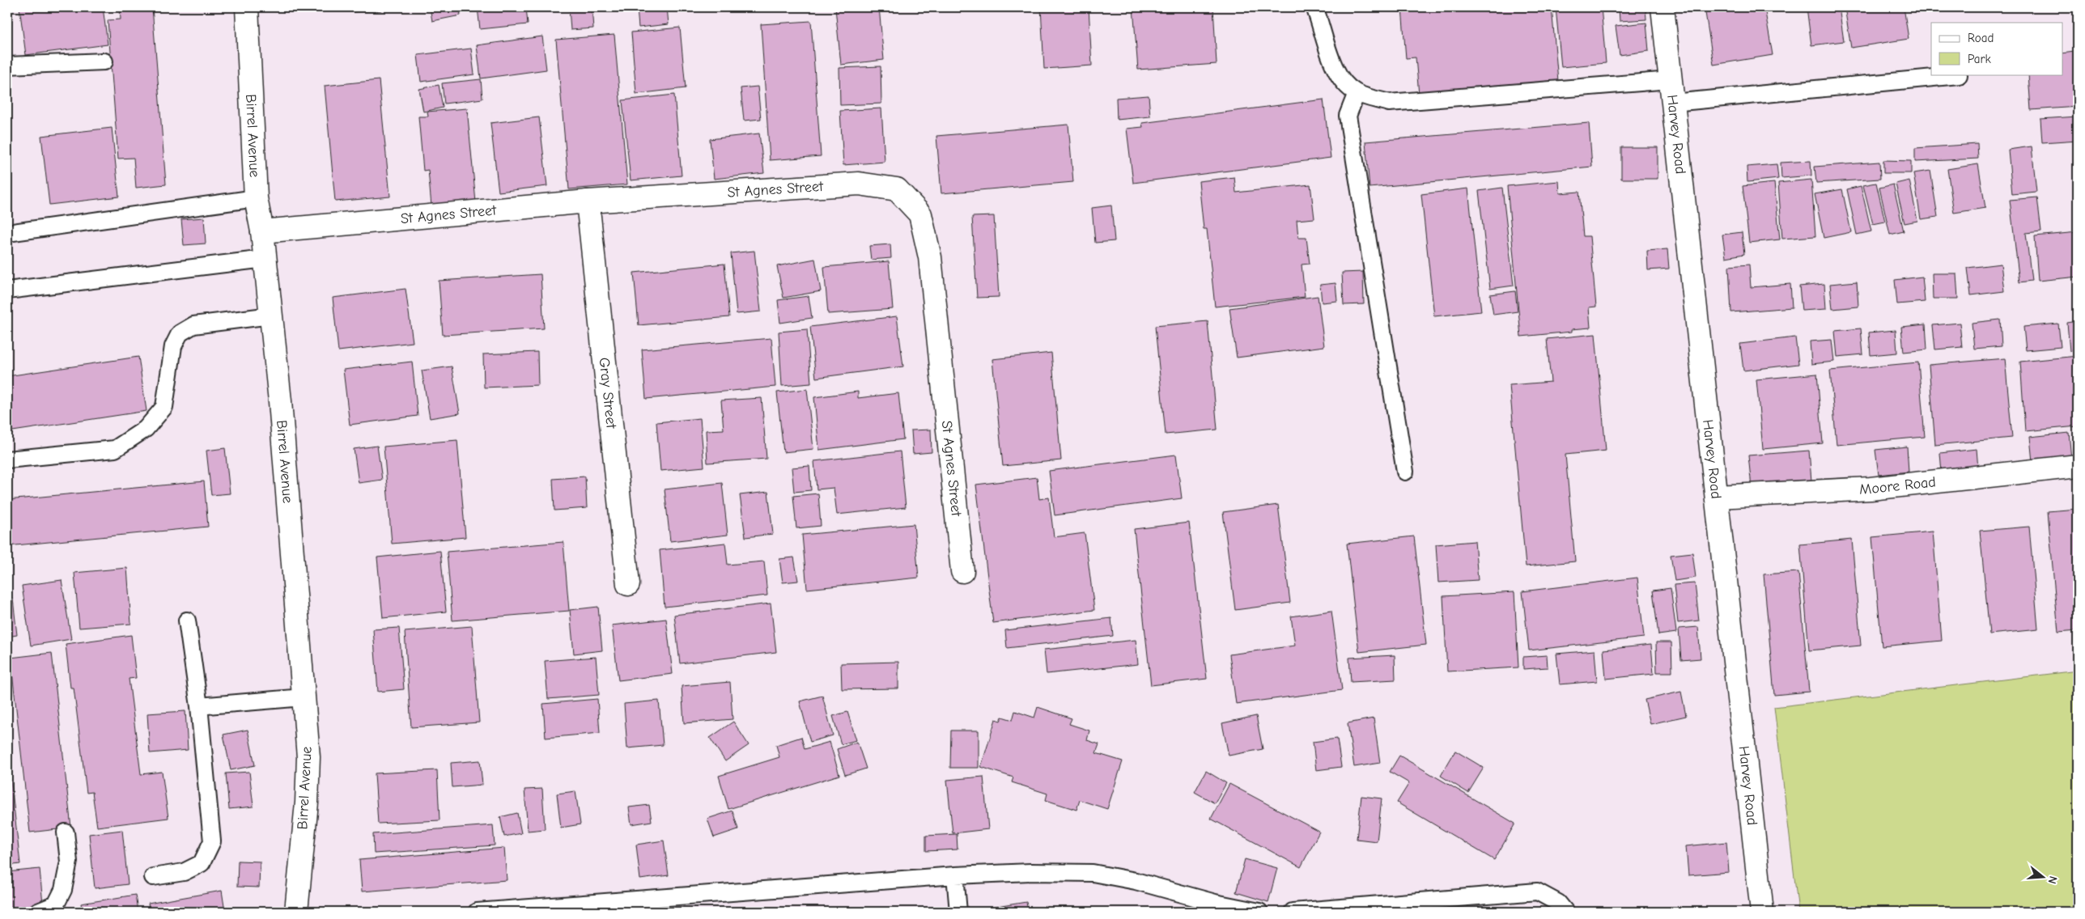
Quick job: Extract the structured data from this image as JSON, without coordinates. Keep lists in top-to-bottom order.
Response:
{
  "streets": {
    "street": [
      "Harvey Road",
      "Birrel Avenue",
      "St Agnes Street",
      "Gray Street",
      "Moore Road"
    ]
  },
  "crossings": [
    ["Harvey Road", "Moore Road"],
    ["Birrel Avenue", "St Agnes Street"],
    ["St Agnes Street", "Gray Street"]
  ],
  "legend": ["Road", "Park"],
  "north": "right"
}
